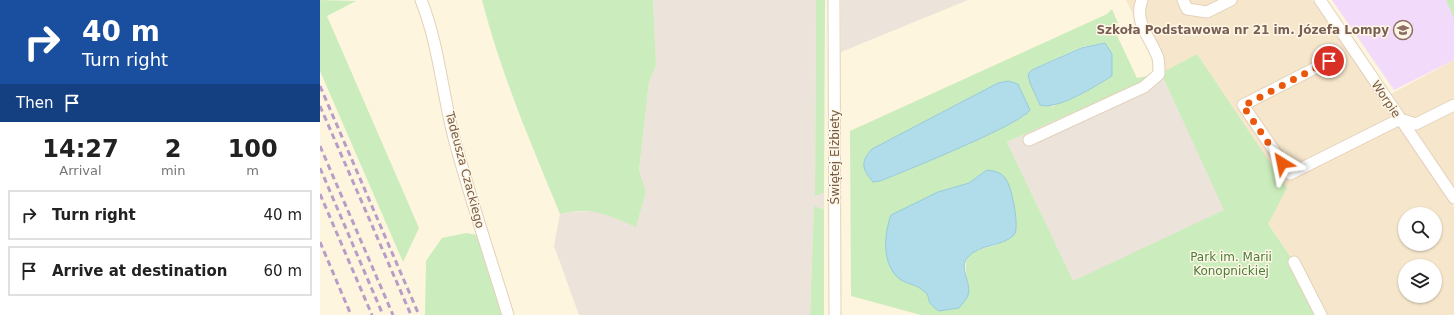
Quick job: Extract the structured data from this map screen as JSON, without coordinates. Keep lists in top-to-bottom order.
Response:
{
  "streets": {
    "street": ["Worpie", "Świętej Elżbiety", "Tadeusza Czackiego"]
  },
  "parks": ["Park im. Marii Konopnickiej"],
  "places": {
    "school or university": ["Szkoła Podstawowa nr 21 im. Józefa Lompy"]
  },
  "page": {
    "turn": ["40 m", "Turn right"],
    "then": "Then",
    "eta": [
      "14:27",
      "Arrival",
      "2",
      "min",
      "100",
      "m"
    ],
    "list": [
      {
        "name": "Turn right",
        "value": "40 m"
      },
      {
        "name": "Arrive at destination",
        "value": "60 m"
      }
    ]
  }
}
